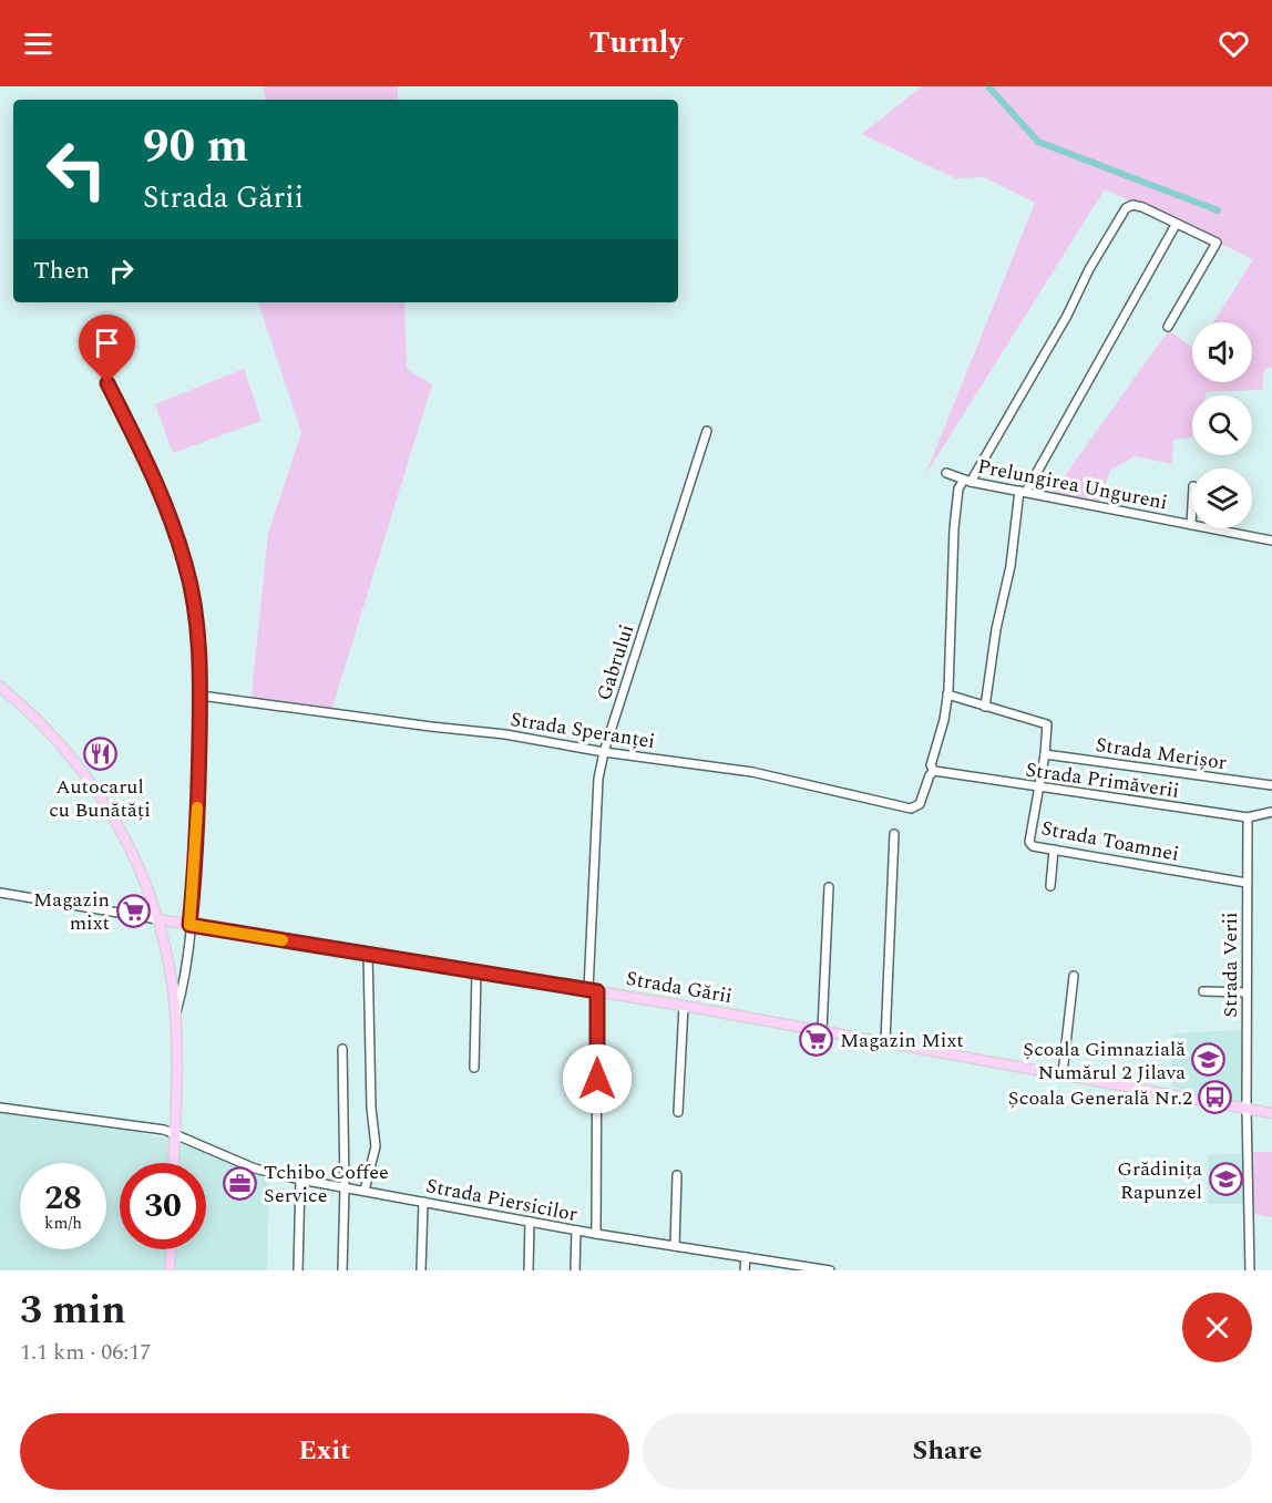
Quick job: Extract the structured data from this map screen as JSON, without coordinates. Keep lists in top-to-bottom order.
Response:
{
  "streets": {
    "main road": ["Strada Gării"],
    "street": [
      "Prelungirea Ungureni",
      "Gabrului",
      "Strada Speranței",
      "Strada Merișor",
      "Strada Primăverii",
      "Strada Toamnei",
      "Strada Verii",
      "Strada Piersicilor"
    ]
  },
  "crossings": [
    ["Prelungirea Ungureni", "Strada Speranței"],
    ["Gabrului", "Strada Speranței"],
    ["Gabrului", "Strada Gării"],
    ["Gabrului", "Strada Piersicilor"],
    ["Strada Speranței", "Strada Primăverii"],
    ["Strada Speranței", "Strada Toamnei"],
    ["Strada Merișor", "Strada Toamnei"],
    ["Strada Primăverii", "Strada Toamnei"],
    ["Strada Primăverii", "Strada Verii"],
    ["Strada Toamnei", "Strada Verii"],
    ["Strada Verii", "Strada Gării"]
  ],
  "places": {
    "restaurant": ["Autocarul cu Bunătăți"],
    "supermarket": ["Magazin mixt", "Magazin Mixt"],
    "school or university": ["Școala Gimnazială Numărul 2 Jilava", "Grădinița Rapunzel"],
    "bus stop": ["Școala Generală Nr.2"],
    "office": ["Tchibo Coffee Service"]
  },
  "page": {
    "header": "Turnly",
    "turn": ["90 m", "Strada Gării"],
    "then": "Then",
    "speed": "28 km/h",
    "limit": "30",
    "heading": ["3 min", "1.1 km · 06:17"],
    "buttons": ["Exit", "Share"]
  }
}
